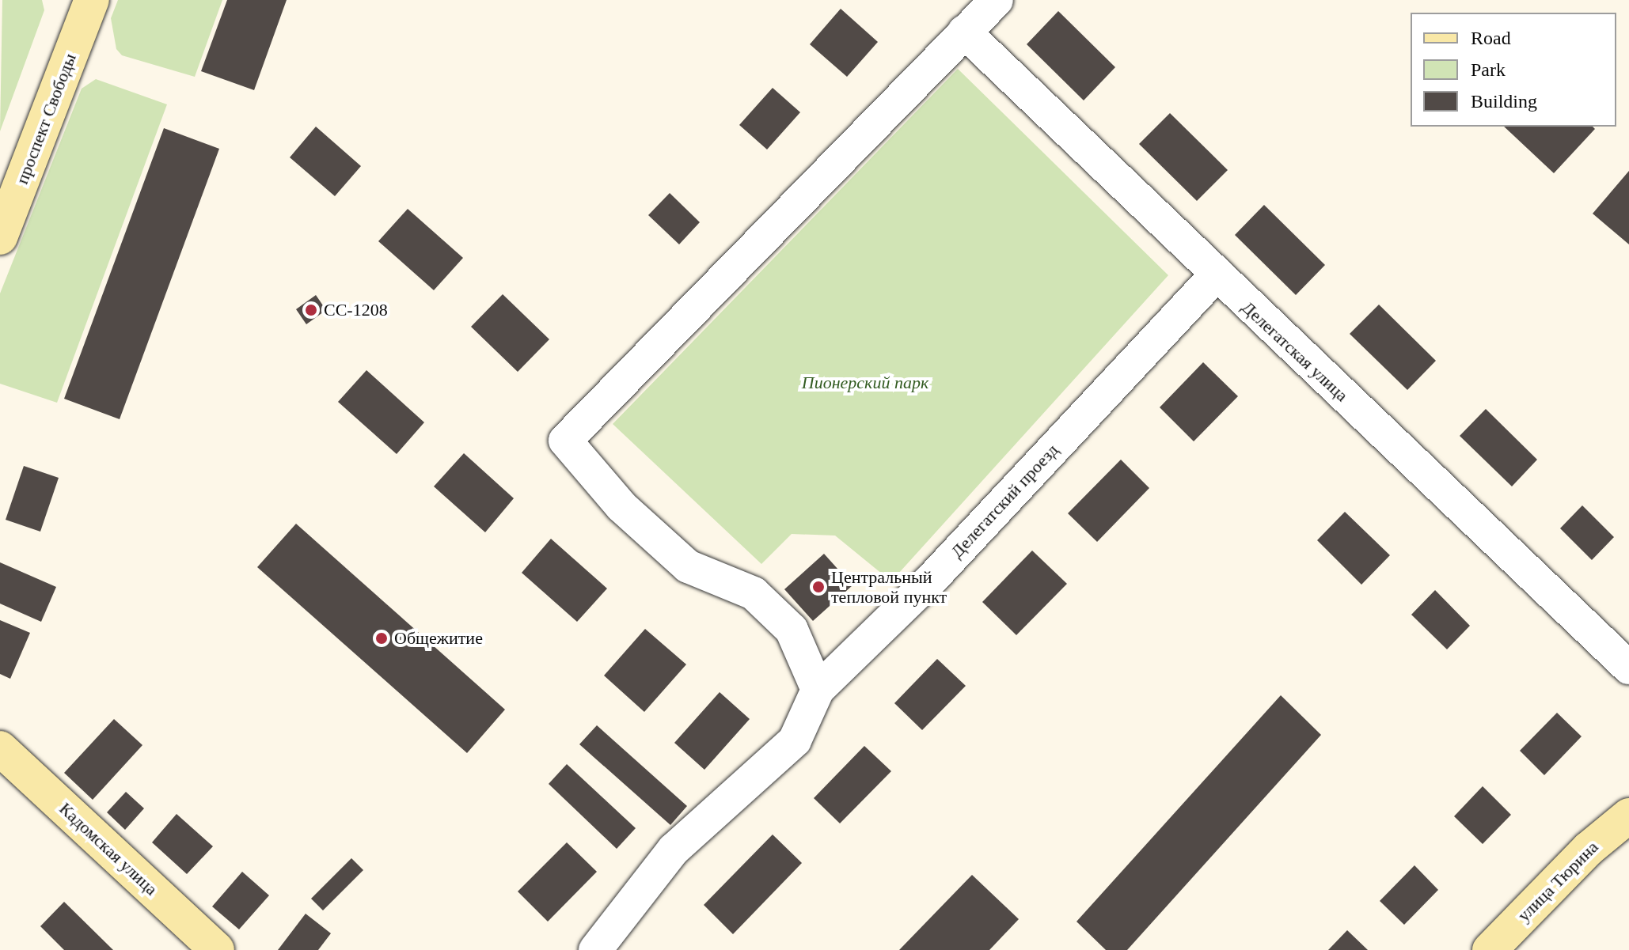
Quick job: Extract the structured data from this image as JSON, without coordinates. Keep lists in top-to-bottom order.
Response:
{
  "streets": {
    "street": [
      "проспект Свободы",
      "Делегатская улица",
      "Делегатский проезд",
      "Кадомская улица",
      "улица Тюрина"
    ]
  },
  "crossings": [
    ["Делегатская улица", "Делегатский проезд"]
  ],
  "parks": ["Пионерский парк"],
  "places": ["СС-1208", "Центральный тепловой пункт", "Общежитие"],
  "legend": ["Road", "Park", "Building"]
}
